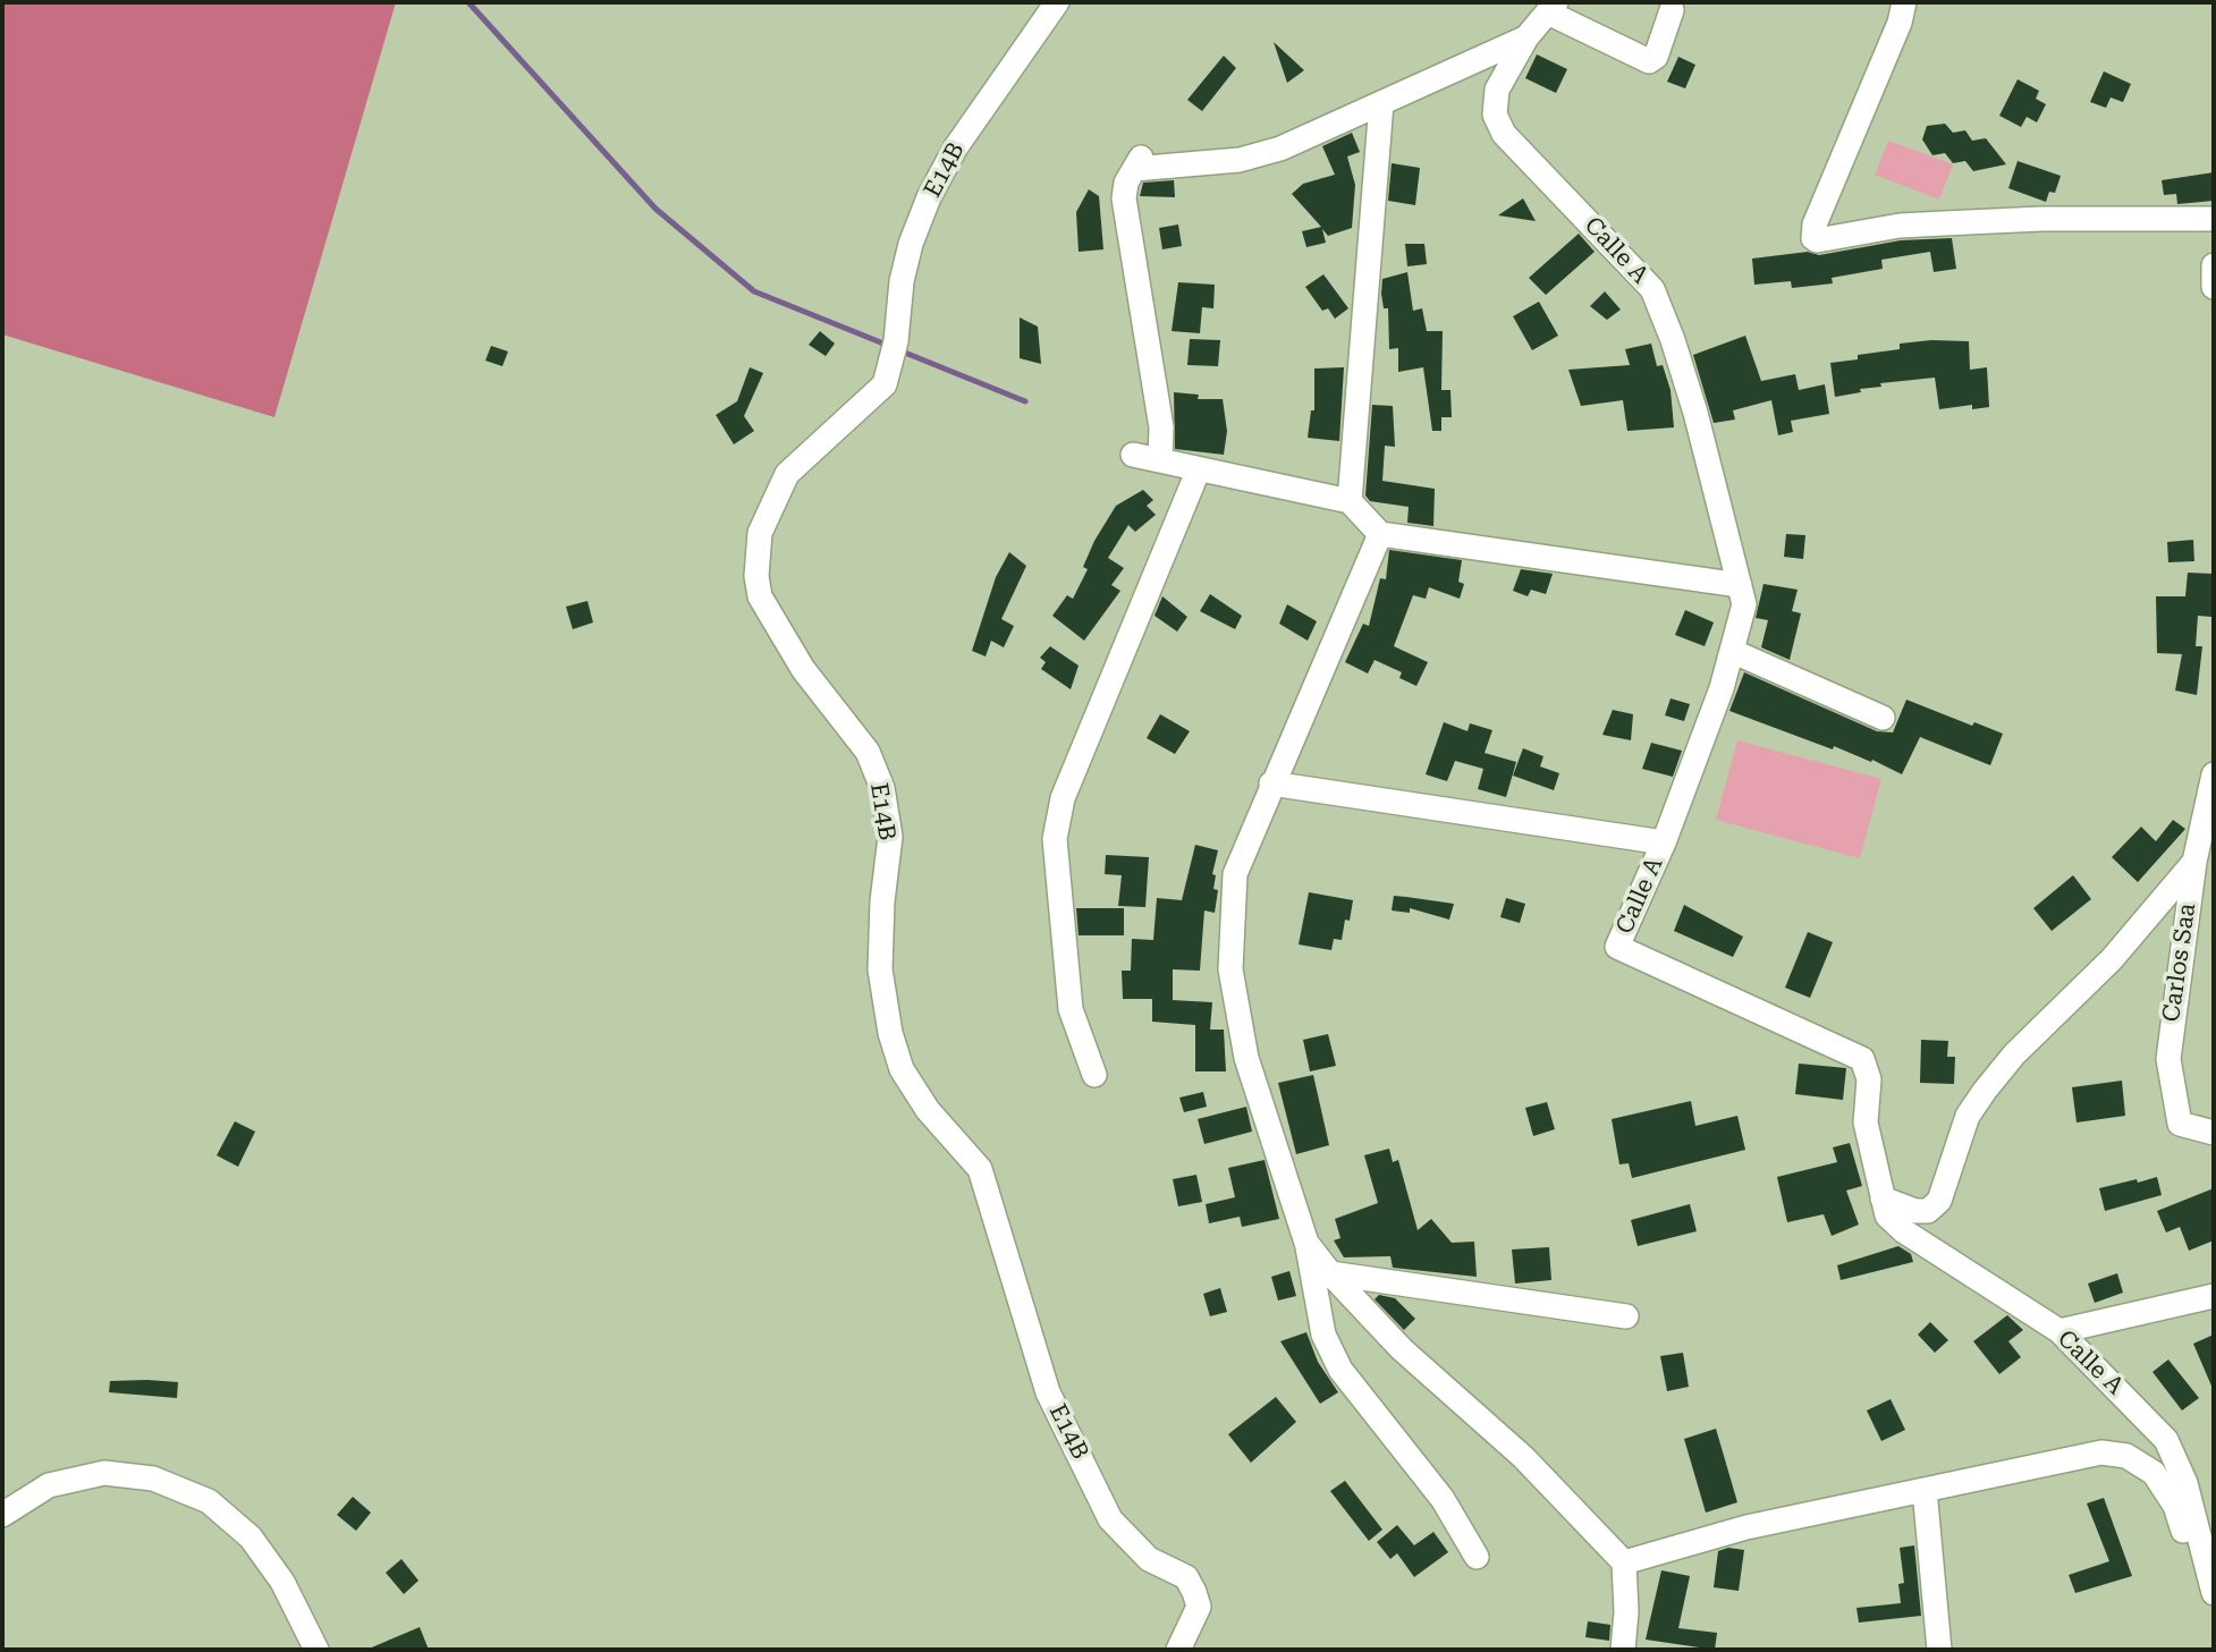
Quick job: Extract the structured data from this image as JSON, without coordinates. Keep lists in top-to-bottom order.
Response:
{
  "streets": {
    "street": ["E14B", "Calle A", "Carlos Saa"]
  }
}
